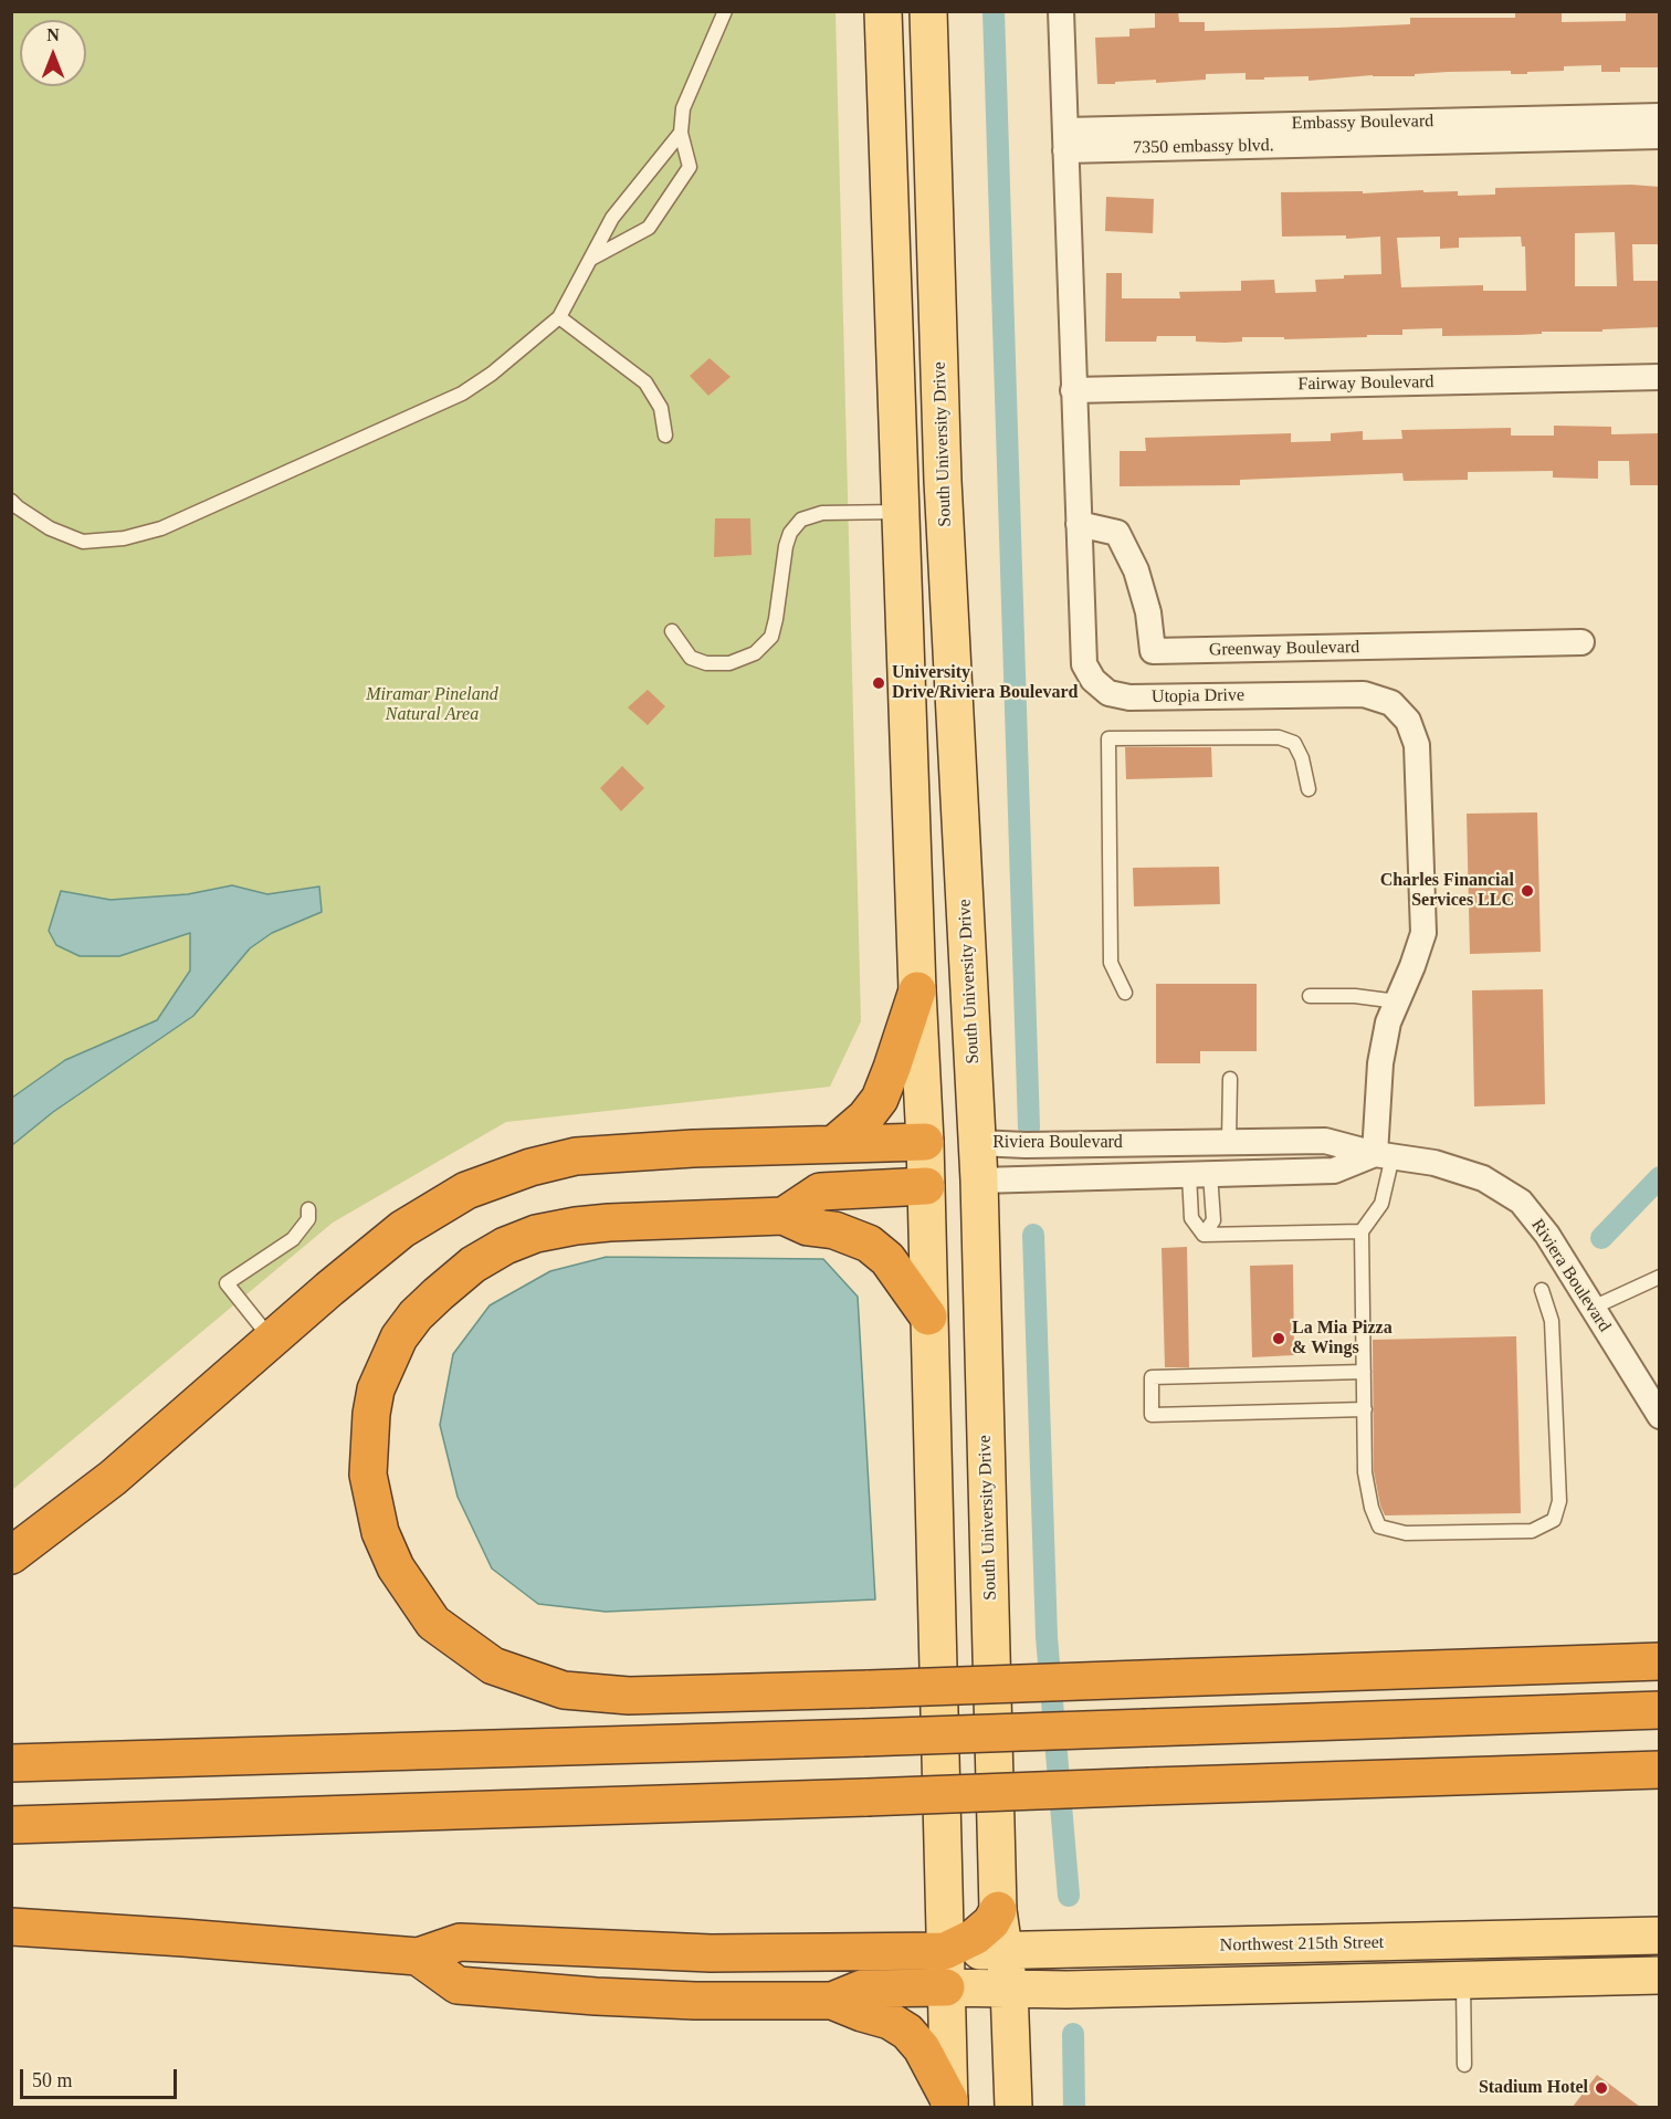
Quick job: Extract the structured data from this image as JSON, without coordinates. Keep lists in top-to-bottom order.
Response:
{
  "streets": {
    "main road": ["South University Drive", "Northwest 215th Street"],
    "street": [
      "Embassy Boulevard",
      "7350 embassy blvd.",
      "Fairway Boulevard",
      "Greenway Boulevard",
      "Utopia Drive",
      "Riviera Boulevard"
    ]
  },
  "crossings": [
    ["Embassy Boulevard", "7350 embassy blvd."],
    ["Embassy Boulevard", "Utopia Drive"],
    ["7350 embassy blvd.", "Utopia Drive"],
    ["Fairway Boulevard", "Utopia Drive"],
    ["South University Drive", "Riviera Boulevard"],
    ["South University Drive", "Northwest 215th Street"],
    ["Greenway Boulevard", "Utopia Drive"],
    ["Utopia Drive", "Riviera Boulevard"]
  ],
  "parks": ["Miramar Pineland Natural Area"],
  "places": [
    "University Drive/Riviera Boulevard",
    "Charles Financial Services LLC",
    "La Mia Pizza & Wings",
    "Stadium Hotel"
  ],
  "scale_bar": "50 m",
  "north": "top"
}
